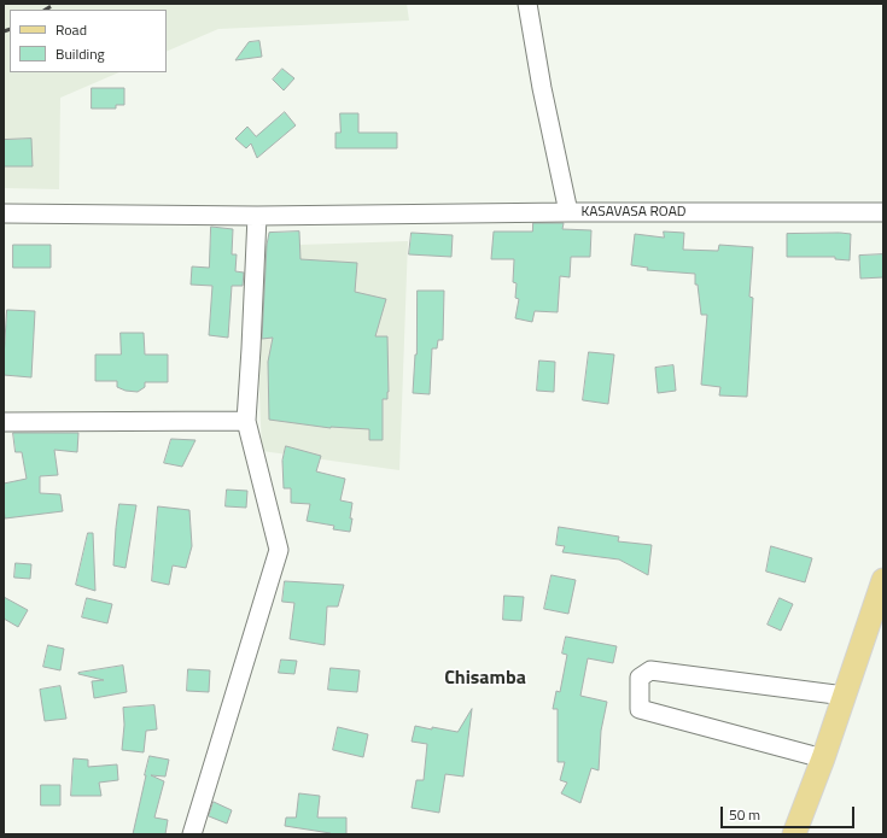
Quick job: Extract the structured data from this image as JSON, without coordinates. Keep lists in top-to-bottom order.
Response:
{
  "streets": {
    "street": ["KASAVASA ROAD"]
  },
  "districts": ["Chisamba"],
  "legend": ["Road", "Building"],
  "scale_bar": "50 m"
}
